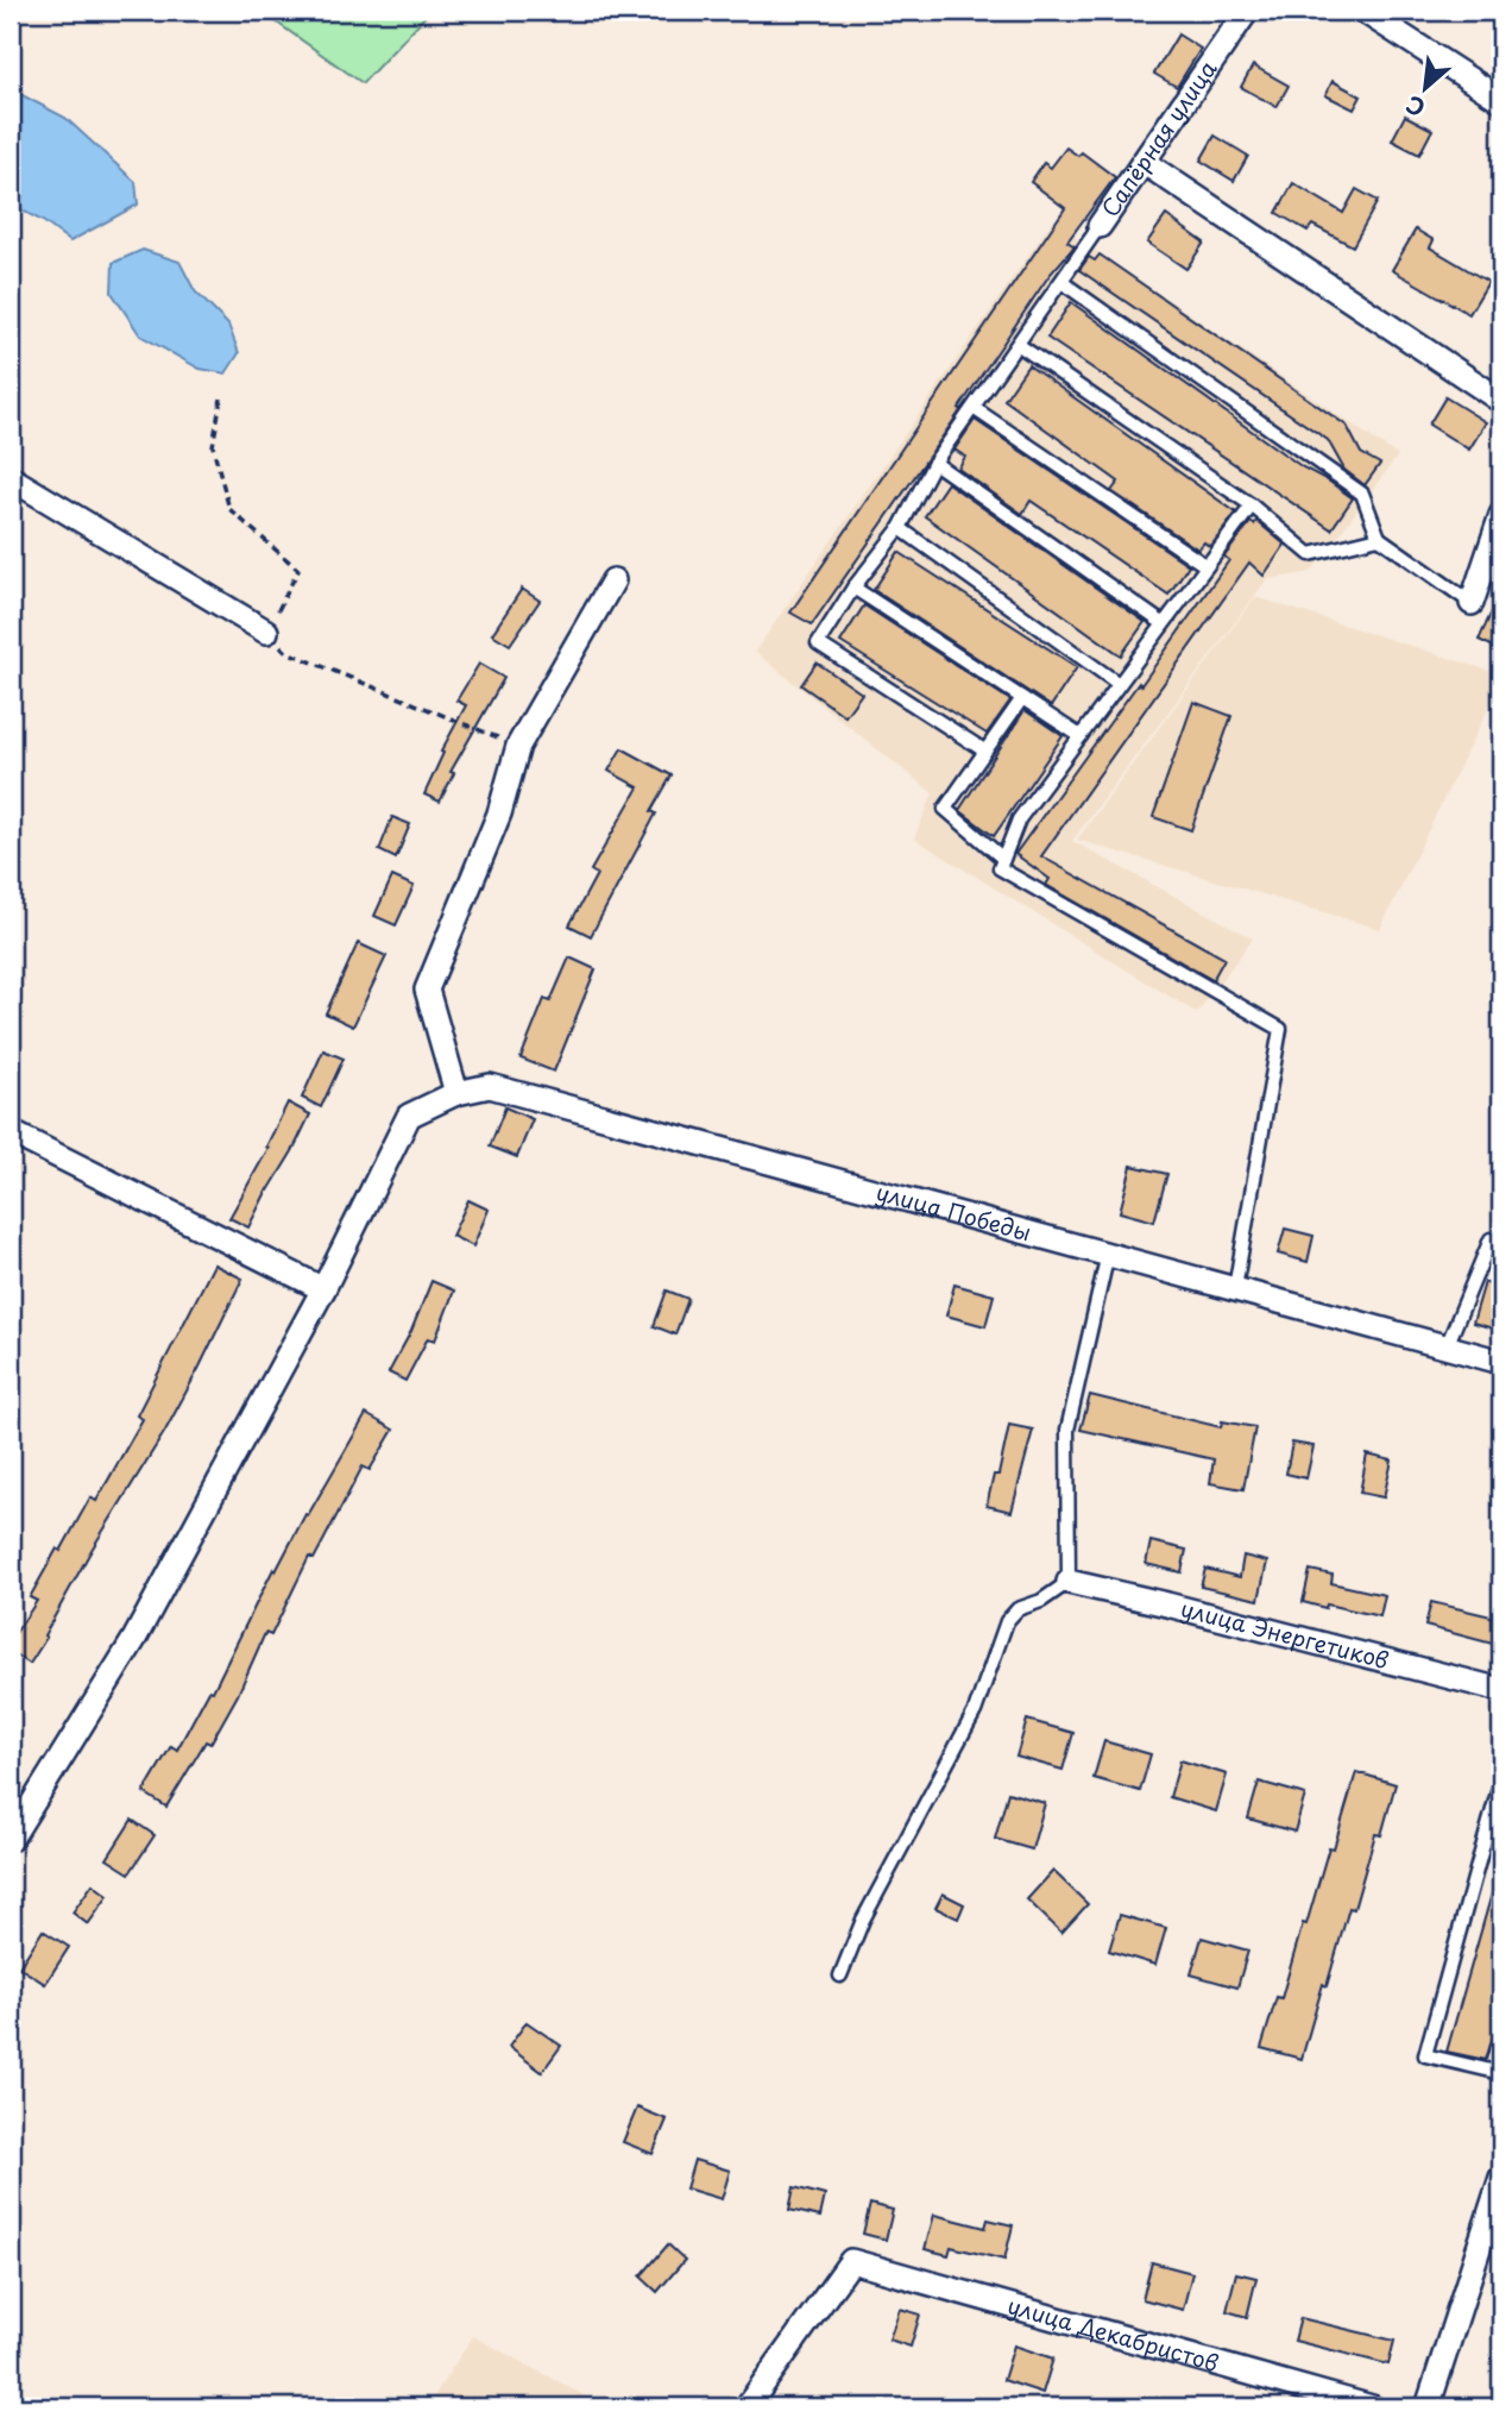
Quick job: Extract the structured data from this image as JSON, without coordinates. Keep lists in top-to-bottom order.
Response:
{
  "streets": {
    "street": [
      "Сапёрная улица",
      "улица Победы",
      "улица Энергетиков",
      "улица Декабристов"
    ]
  },
  "north": "bottom left"
}
